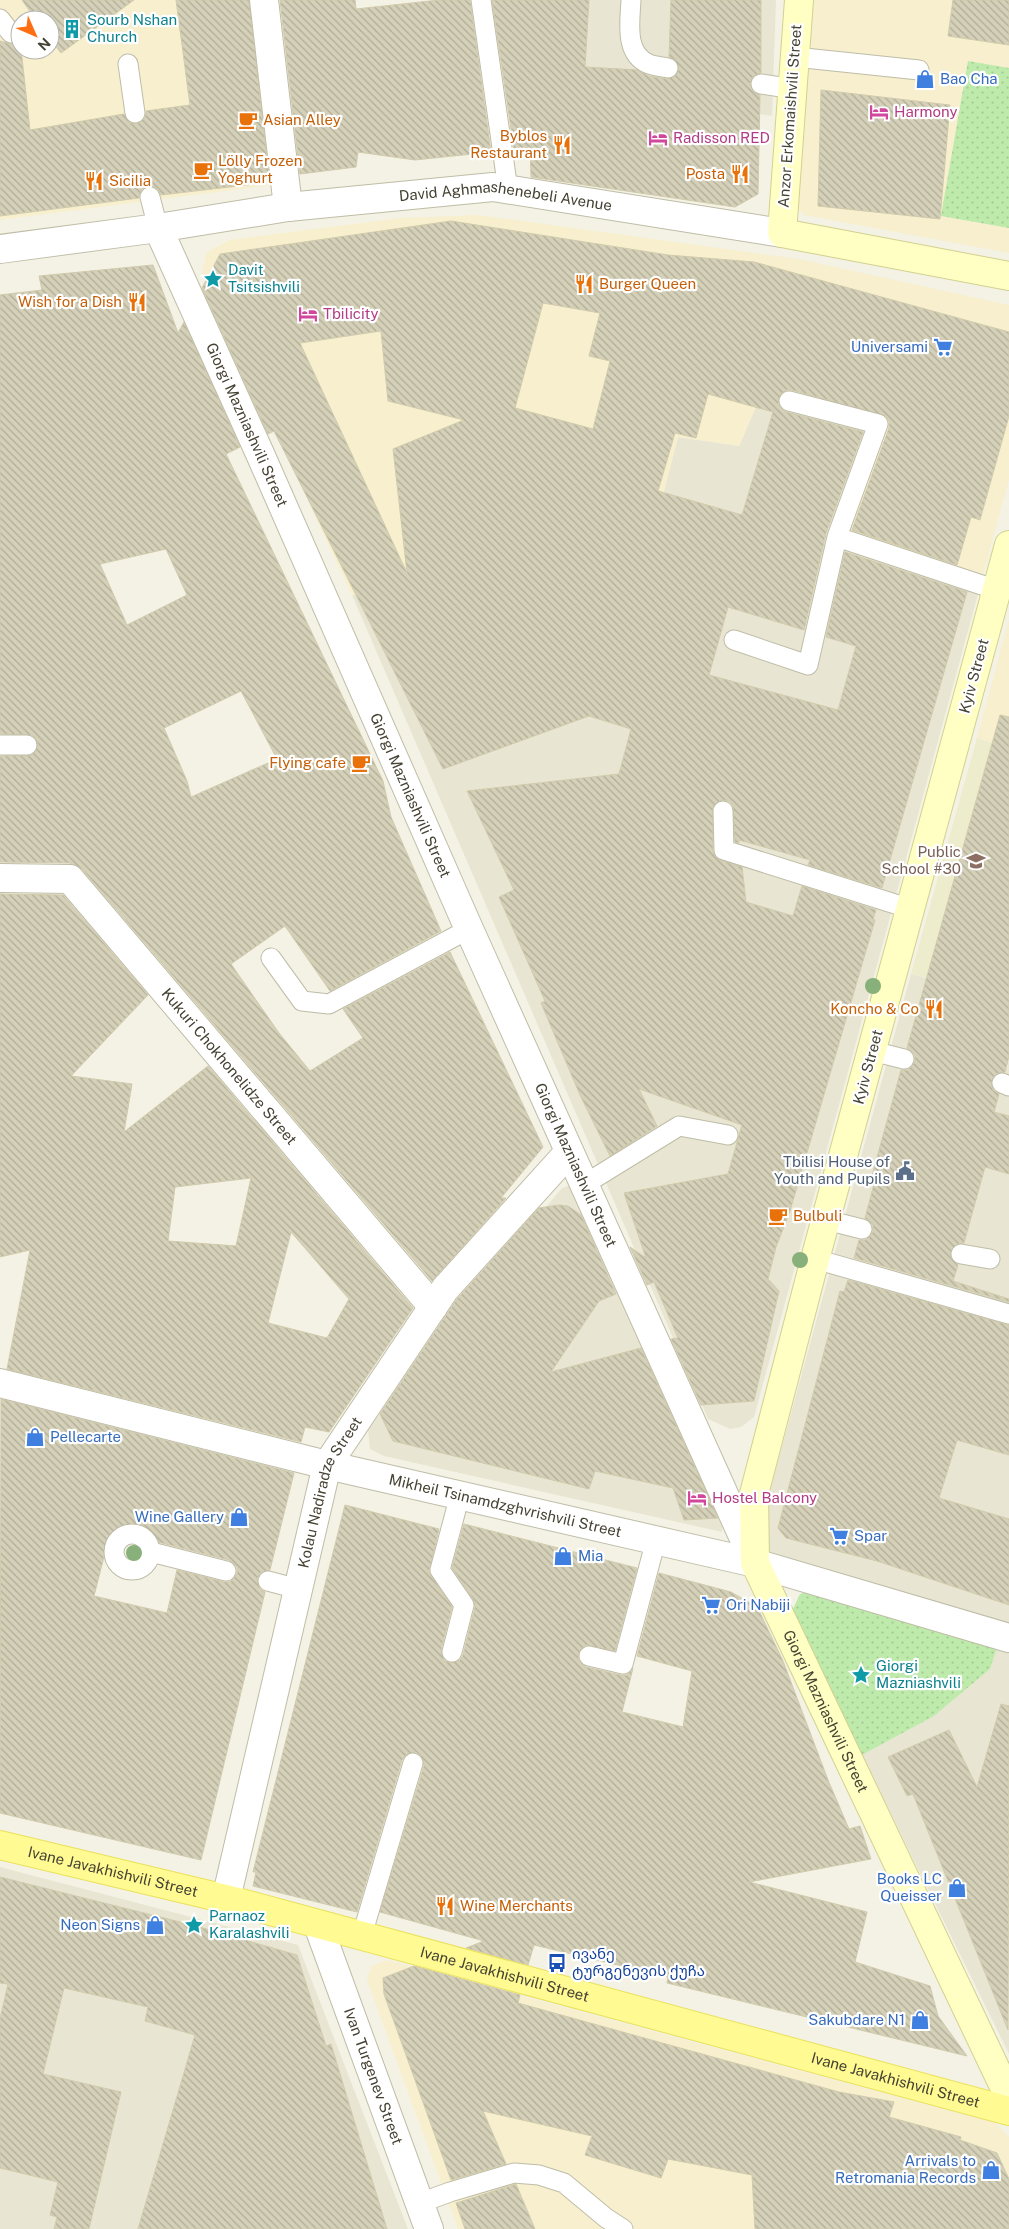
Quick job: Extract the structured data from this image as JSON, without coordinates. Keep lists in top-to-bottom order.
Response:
{
  "streets": {
    "main road": [
      "Anzor Erkomaishvili Street",
      "David Aghmashenebeli Avenue",
      "Giorgi Mazniashvili Street",
      "Kyiv Street",
      "Ivane Javakhishvili Street"
    ],
    "street": [
      "Kukuri Chokhonelidze Street",
      "Kolau Nadiradze Street",
      "Mikheil Tsinamdzghvrishvili Street",
      "Ivan Turgenev Street"
    ]
  },
  "crossings": [
    ["Anzor Erkomaishvili Street", "David Aghmashenebeli Avenue"],
    ["David Aghmashenebeli Avenue", "Giorgi Mazniashvili Street"],
    ["Giorgi Mazniashvili Street", "Kyiv Street"],
    ["Giorgi Mazniashvili Street", "Kolau Nadiradze Street"],
    ["Giorgi Mazniashvili Street", "Mikheil Tsinamdzghvrishvili Street"],
    ["Kyiv Street", "Mikheil Tsinamdzghvrishvili Street"],
    ["Kukuri Chokhonelidze Street", "Kolau Nadiradze Street"],
    ["Kolau Nadiradze Street", "Mikheil Tsinamdzghvrishvili Street"],
    ["Kolau Nadiradze Street", "Ivane Javakhishvili Street"],
    ["Ivane Javakhishvili Street", "Ivan Turgenev Street"]
  ],
  "places": {
    "building": ["Sourb Nshan Church"],
    "shop": [
      "Bao Cha",
      "Pellecarte",
      "Wine Gallery",
      "Mia",
      "Books LC Queisser",
      "Neon Signs",
      "Sakubdare N1",
      "Arrivals to Retromania Records"
    ],
    "hotel": [
      "Harmony",
      "Radisson RED",
      "Tbilicity",
      "Hostel Balcony"
    ],
    "cafe": [
      "Asian Alley",
      "Lölly Frozen Yoghurt",
      "Flying cafe",
      "Bulbuli"
    ],
    "restaurant": [
      "Byblos Restaurant",
      "Posta",
      "Sicilia",
      "Burger Queen",
      "Wish for a Dish",
      "Koncho & Co",
      "Wine Merchants"
    ],
    "place": ["Davit Tsitsishvili", "Giorgi Mazniashvili", "Parnaoz Karalashvili"],
    "supermarket": ["Universami", "Spar", "Ori Nabiji"],
    "school or university": ["Public School #30"],
    "public building": ["Tbilisi House of Youth and Pupils"],
    "bus stop": ["ივანე ტურგენევის ქუჩა"]
  },
  "north": "bottom right"
}
